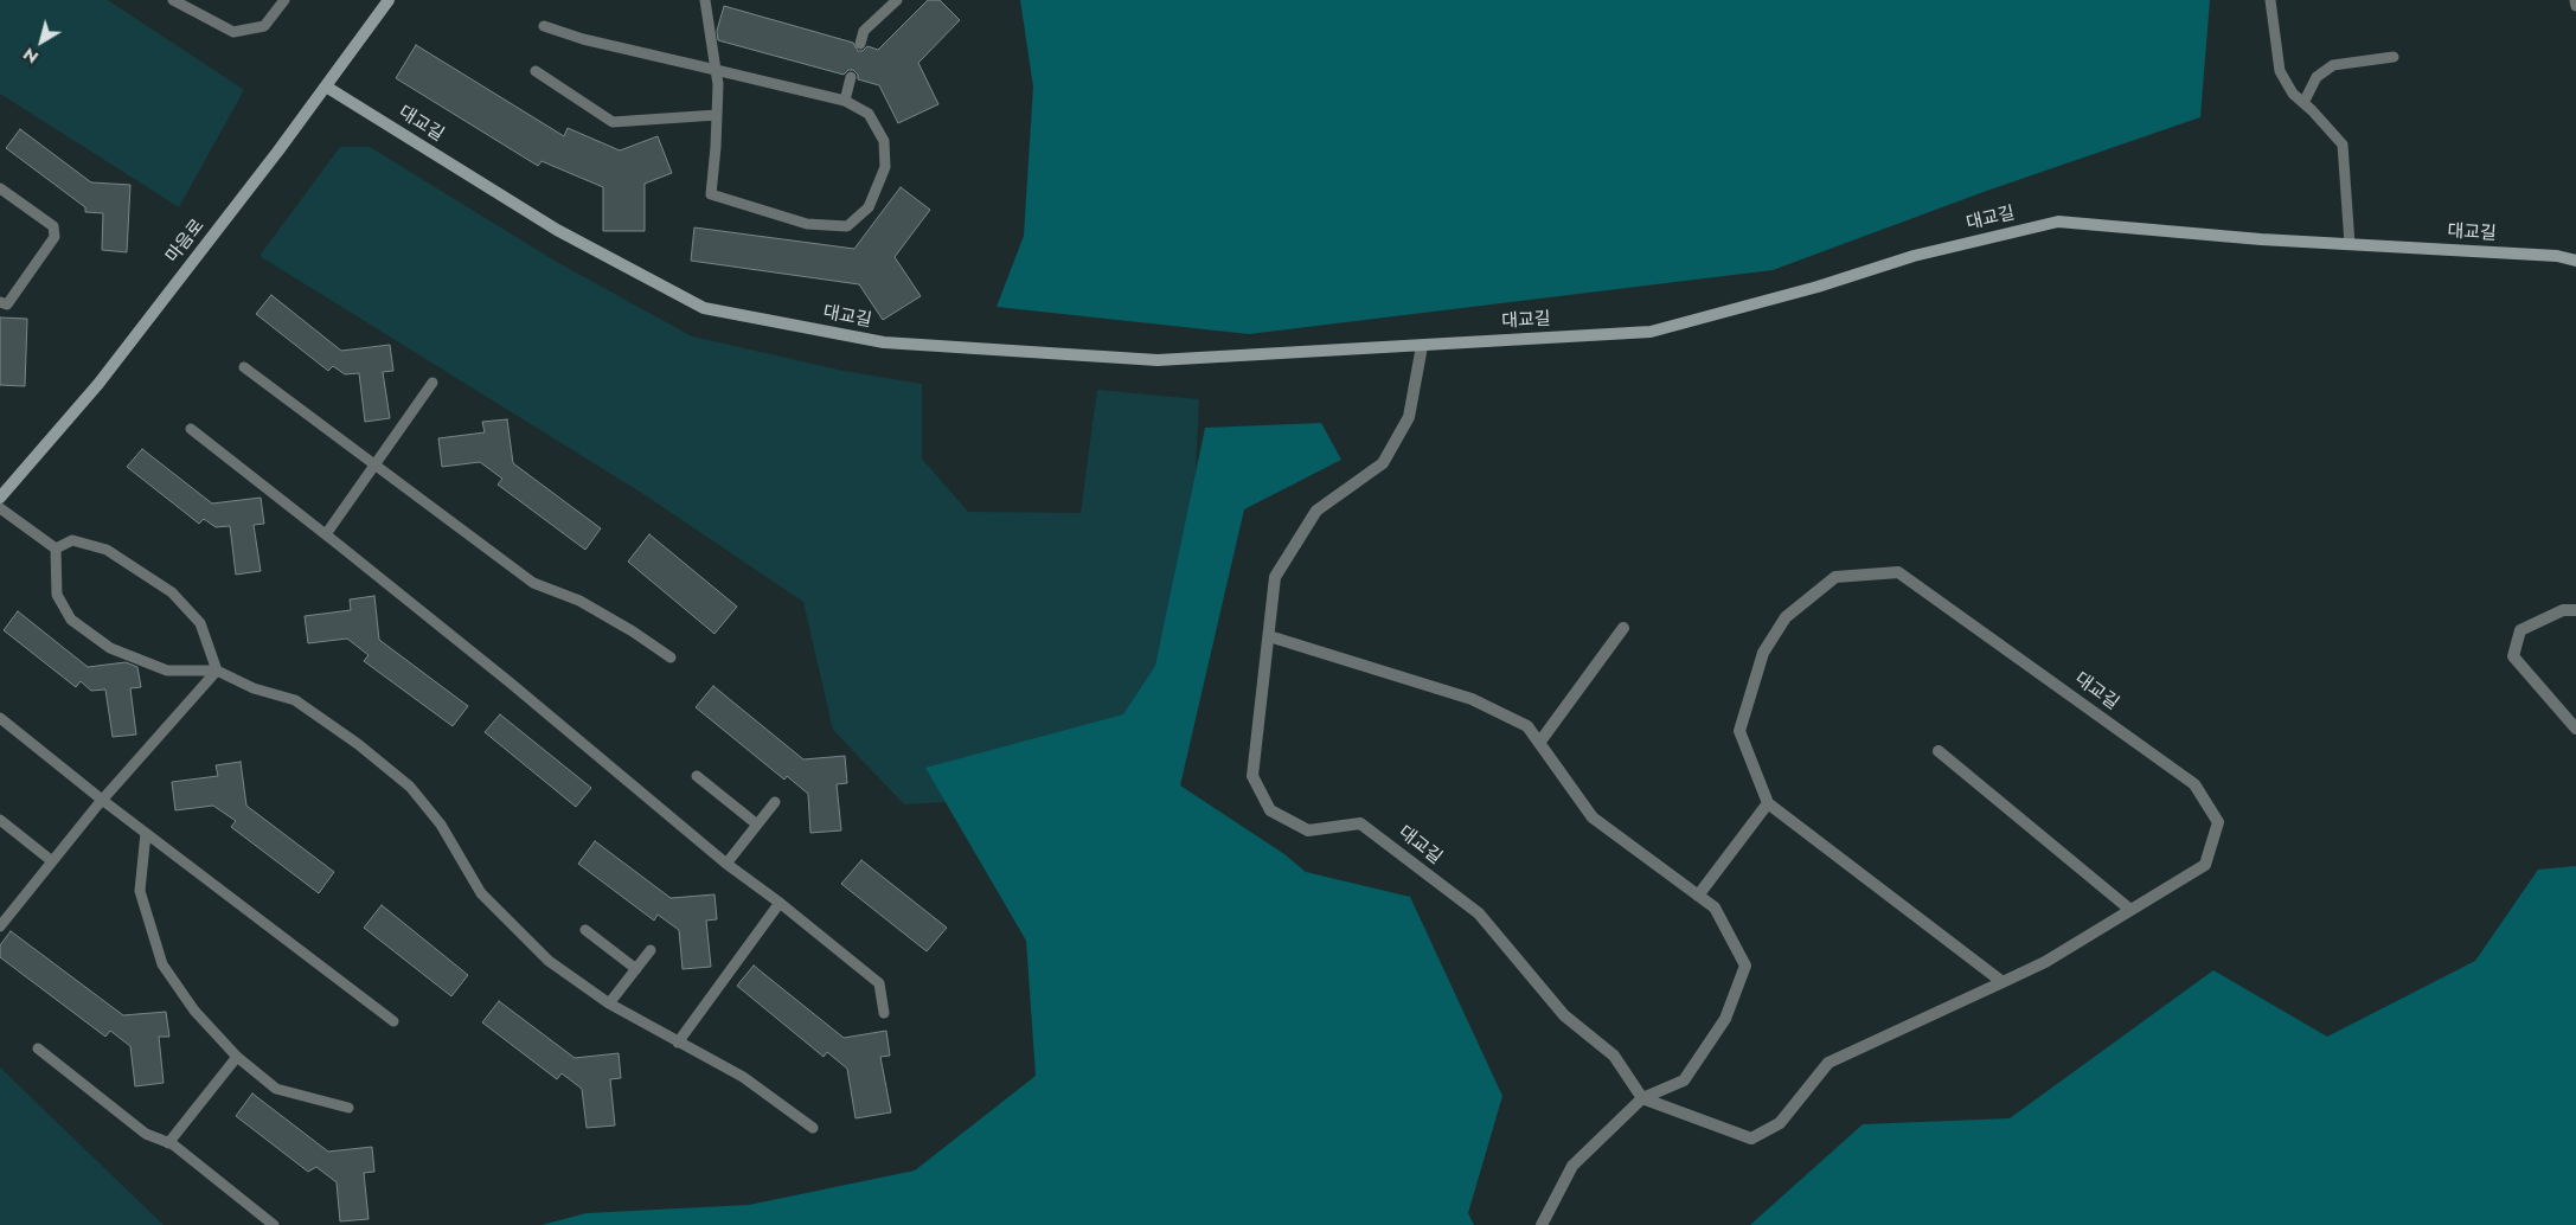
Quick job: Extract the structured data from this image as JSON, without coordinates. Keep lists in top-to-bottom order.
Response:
{
  "streets": {
    "street": ["대교길", "마음로"]
  },
  "crossings": [
    ["대교길", "마음로"]
  ],
  "north": "bottom left"
}
